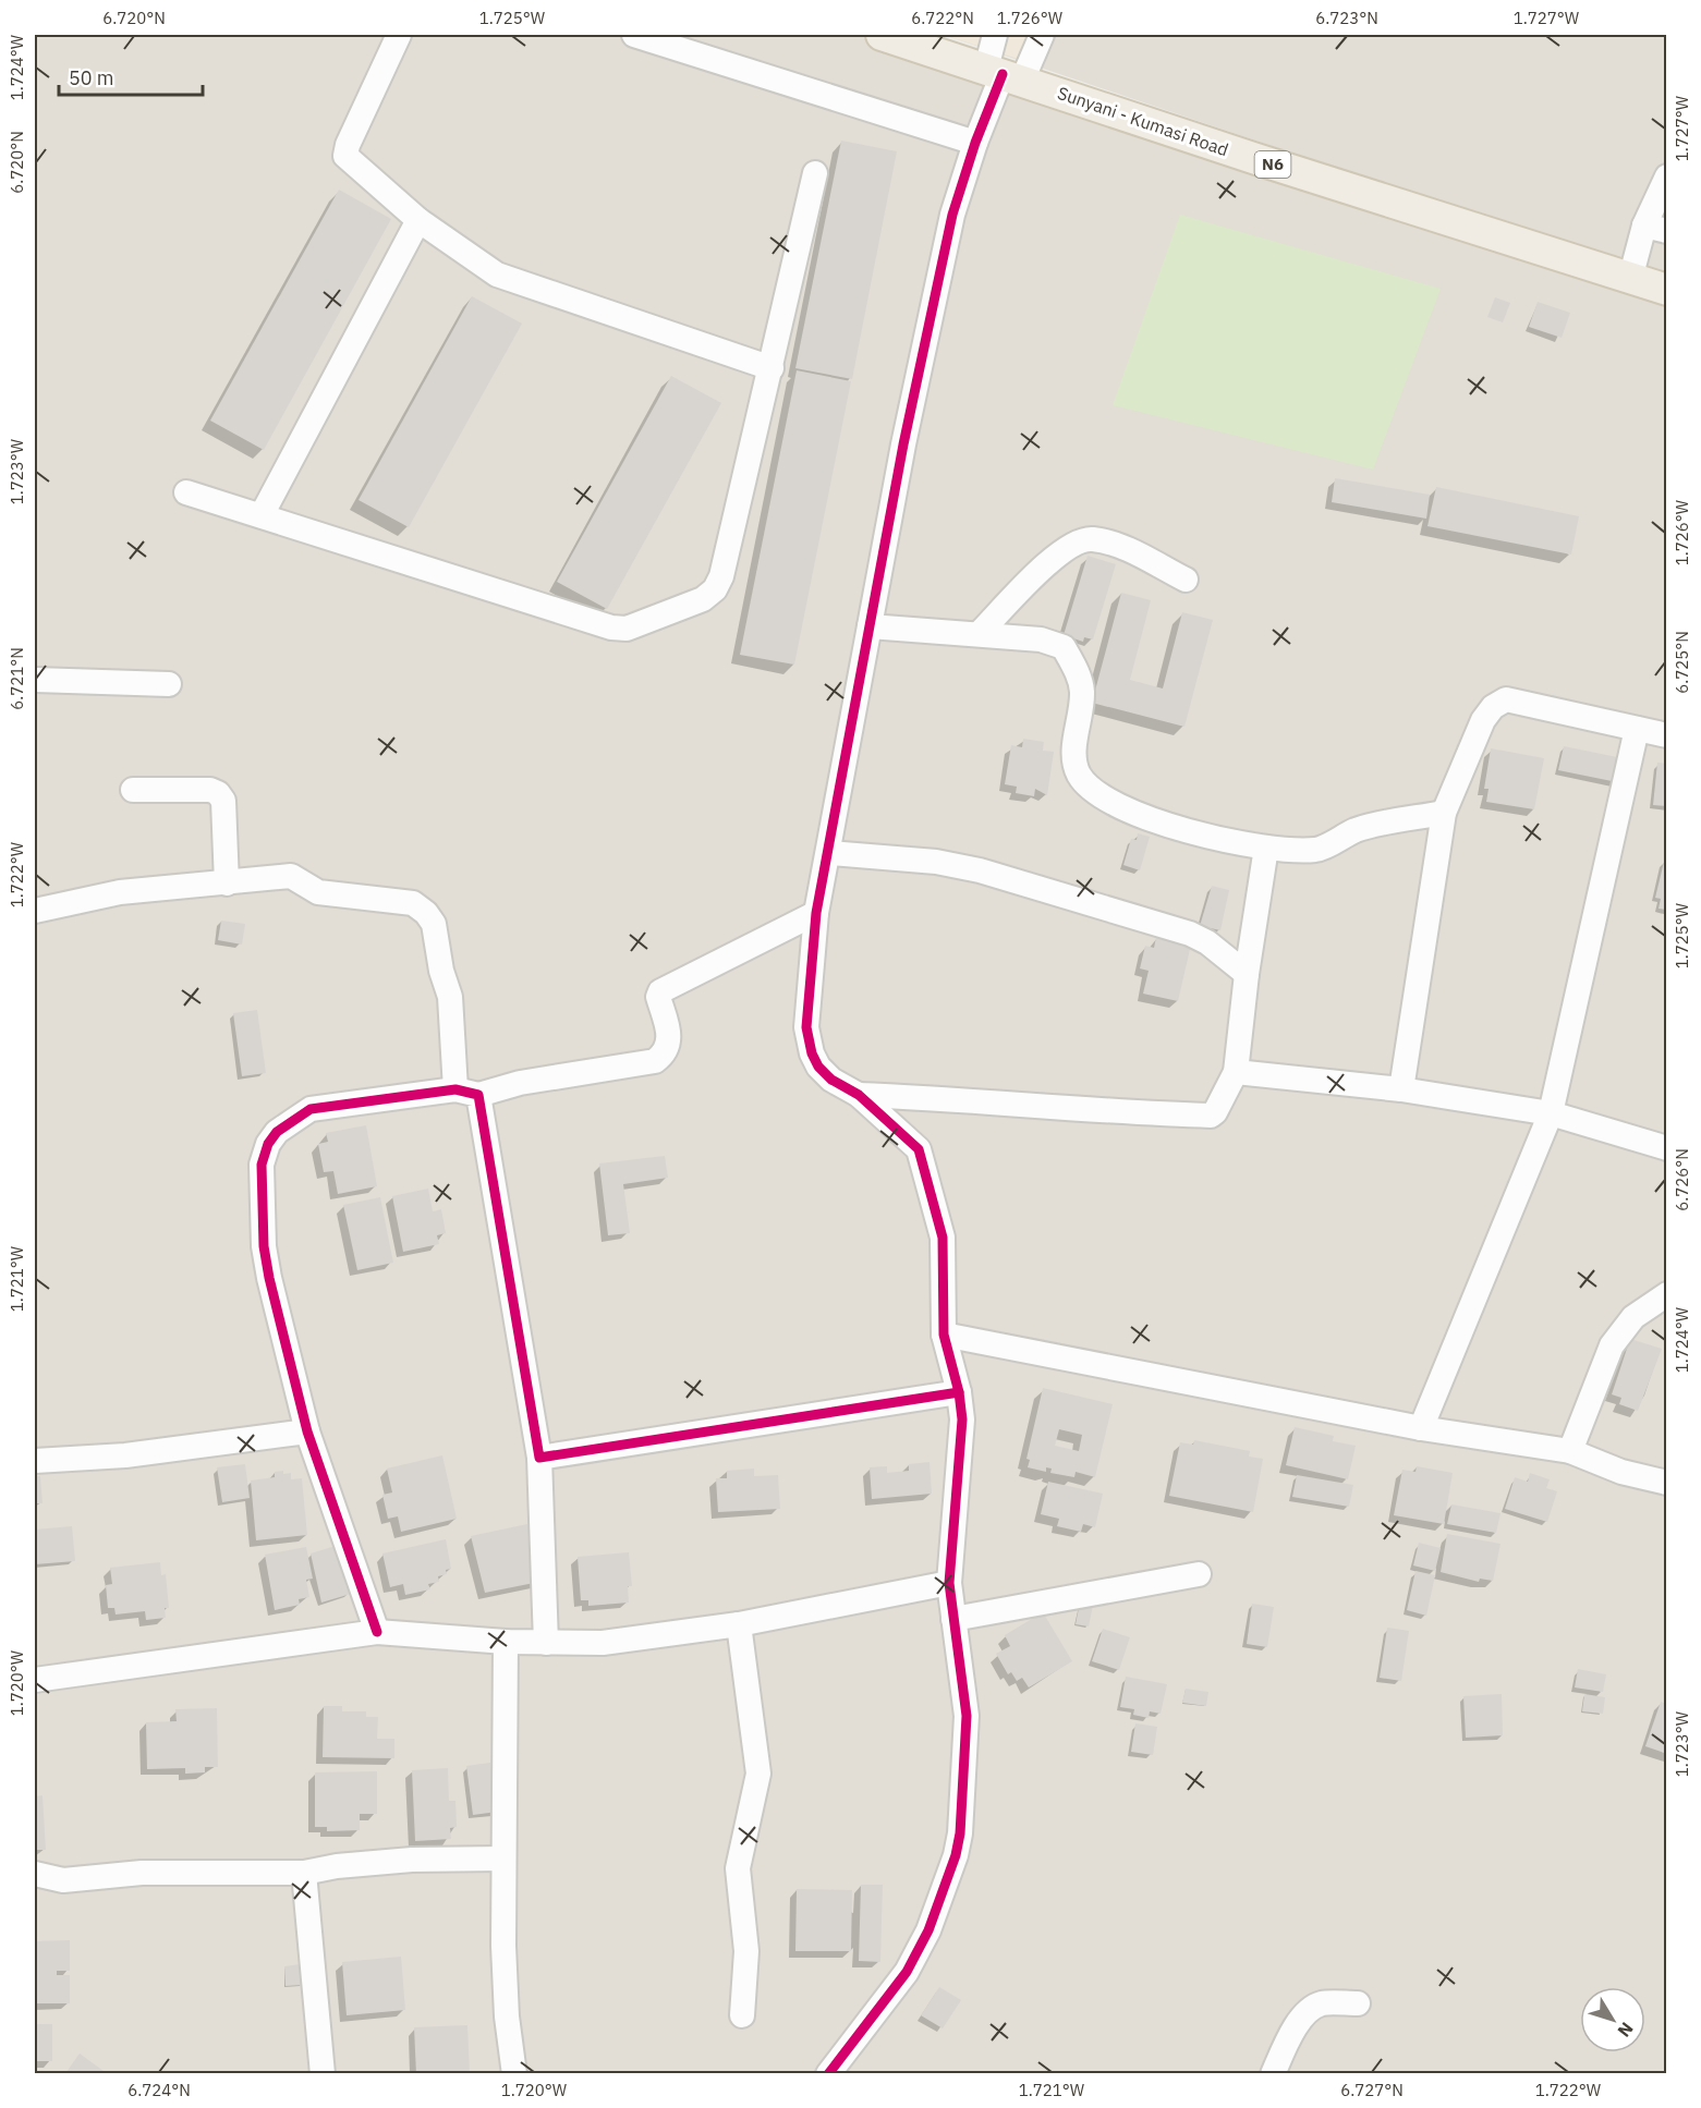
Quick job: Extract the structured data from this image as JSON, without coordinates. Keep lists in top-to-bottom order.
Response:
{
  "streets": {
    "main road": ["Sunyani - Kumasi Road", "N6"]
  },
  "scale_bar": "50 m",
  "north": "bottom right",
  "coordinates": [
    "6.720°N",
    "1.725°W",
    "6.722°N",
    "1.726°W",
    "6.723°N",
    "1.727°W",
    "1.724°W",
    "1.723°W",
    "6.725°N",
    "6.721°N",
    "1.722°W",
    "6.726°N",
    "1.721°W",
    "1.720°W",
    "6.724°N",
    "6.727°N"
  ]
}
